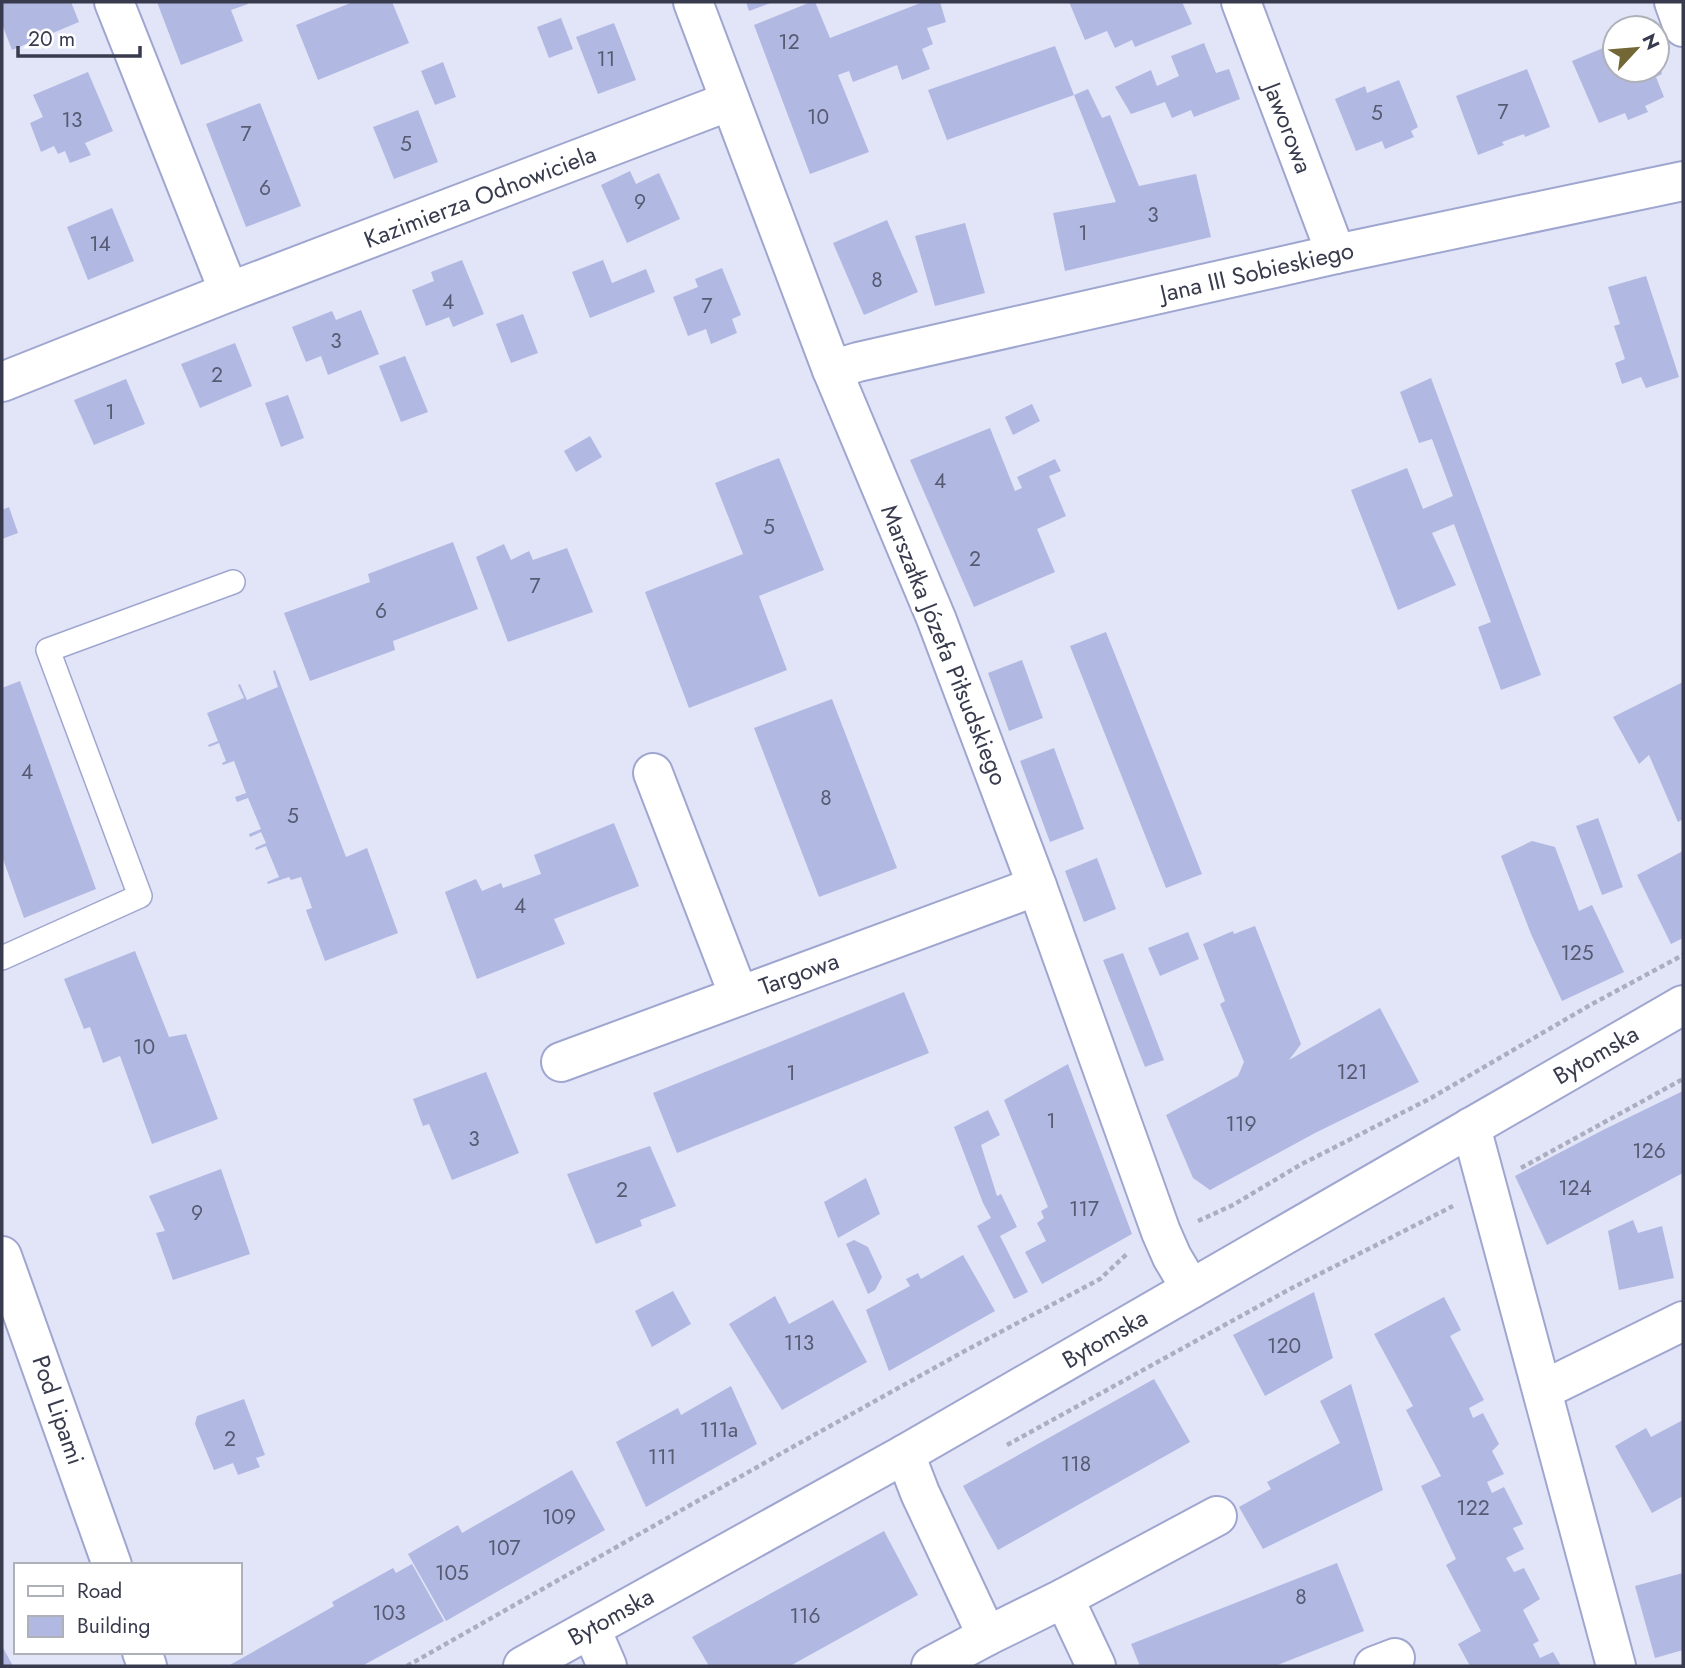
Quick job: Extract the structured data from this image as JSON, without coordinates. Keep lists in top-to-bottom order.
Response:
{
  "streets": {
    "street": [
      "Jaworowa",
      "Kazimierza Odnowiciela",
      "Jana III Sobieskiego",
      "Marszałka Józefa Piłsudskiego",
      "Targowa",
      "Bytomska",
      "Pod Lipami"
    ]
  },
  "crossings": [
    ["Jaworowa", "Jana III Sobieskiego"],
    ["Kazimierza Odnowiciela", "Marszałka Józefa Piłsudskiego"],
    ["Jana III Sobieskiego", "Marszałka Józefa Piłsudskiego"],
    ["Marszałka Józefa Piłsudskiego", "Targowa"],
    ["Marszałka Józefa Piłsudskiego", "Bytomska"]
  ],
  "house_numbers": [
    "12",
    "11",
    "7",
    "5",
    "10",
    "13",
    "7",
    "5",
    "6",
    "9",
    "3",
    "1",
    "14",
    "8",
    "4",
    "7",
    "3",
    "2",
    "1",
    "4",
    "5",
    "2",
    "7",
    "6",
    "4",
    "8",
    "5",
    "4",
    "125",
    "10",
    "121",
    "1",
    "1",
    "119",
    "3",
    "126",
    "124",
    "2",
    "117",
    "9",
    "113",
    "120",
    "111a",
    "2",
    "111",
    "118",
    "122",
    "109",
    "107",
    "105",
    "8",
    "103",
    "116"
  ],
  "legend": ["Road", "Building"],
  "scale_bar": "20 m",
  "north": "top right"
}
